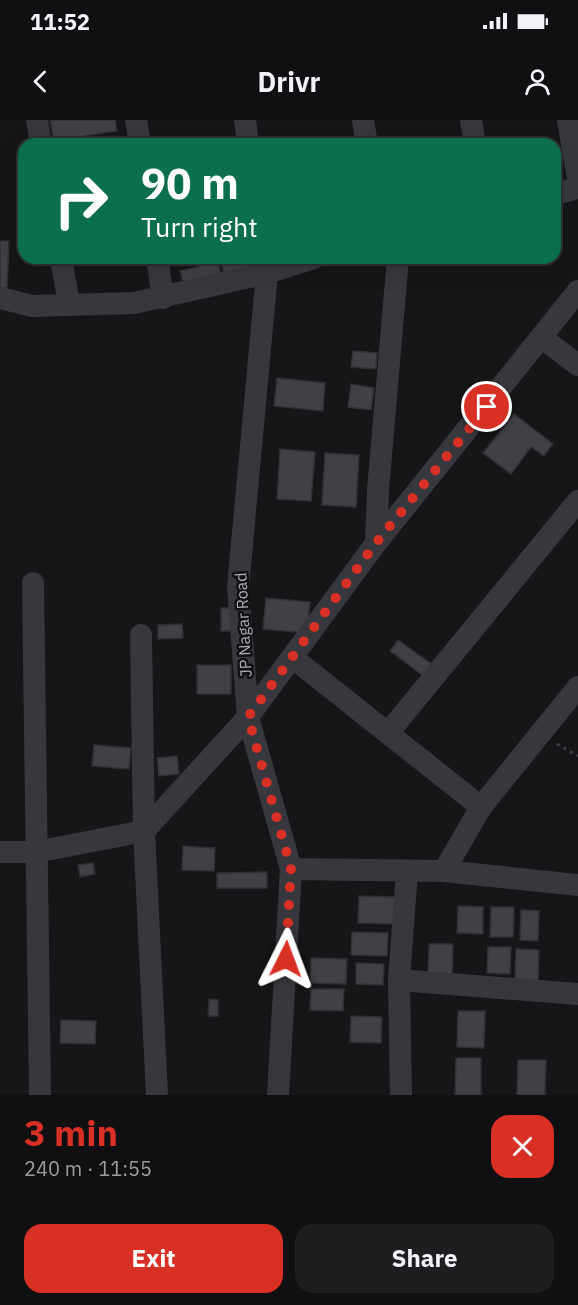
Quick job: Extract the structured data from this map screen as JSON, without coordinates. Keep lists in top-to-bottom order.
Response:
{
  "streets": {
    "street": ["JP Nagar Road"]
  },
  "page": {
    "status": "11:52",
    "header": "Drivr",
    "turn": ["90 m", "Turn right"],
    "heading": ["3 min", "240 m · 11:55"],
    "buttons": ["Exit", "Share"]
  }
}
